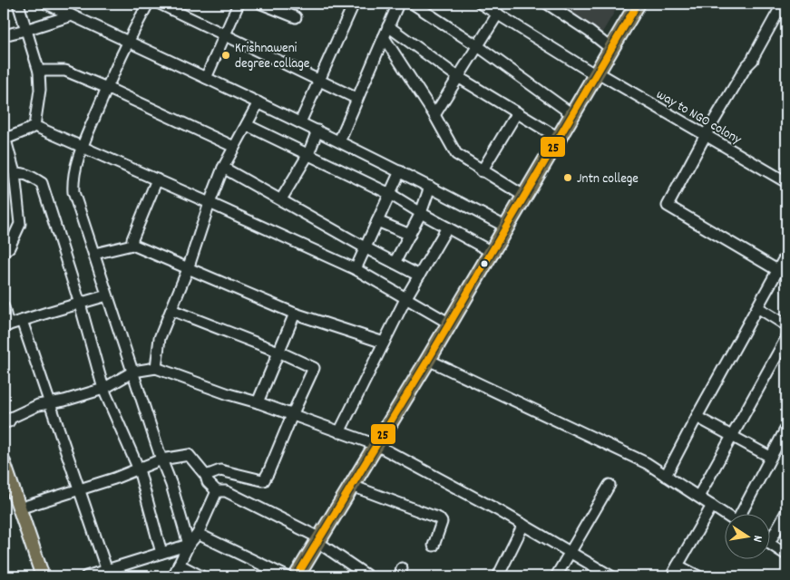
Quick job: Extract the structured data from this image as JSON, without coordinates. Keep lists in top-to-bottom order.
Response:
{
  "streets": {
    "street": ["way to NGO colony"]
  },
  "places": ["Krishnaweni degree collage", "Jntn college"],
  "lines": ["transit line 25"],
  "north": "right"
}
